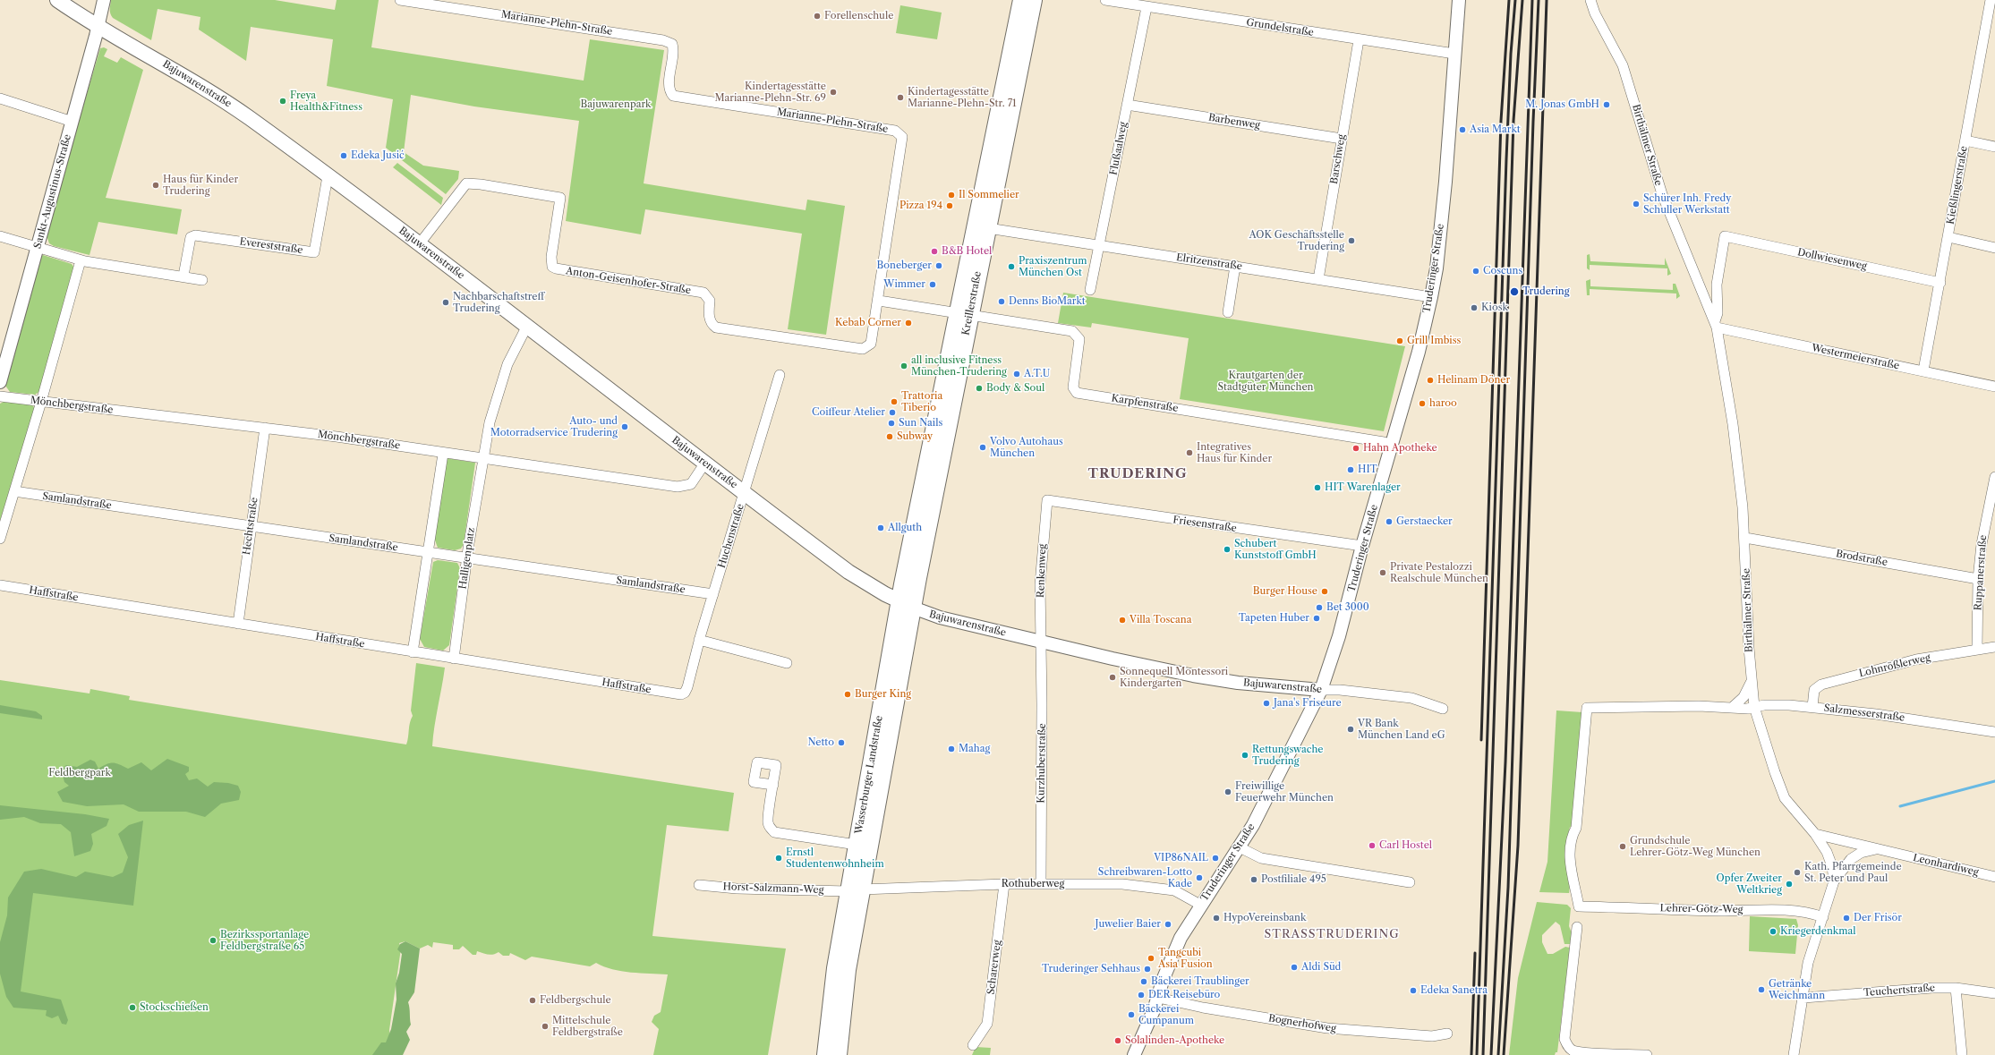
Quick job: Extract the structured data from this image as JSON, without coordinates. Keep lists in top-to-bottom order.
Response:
{
  "streets": {
    "main road": ["Bajuwarenstraße", "Kreillerstraße", "Wasserburger Landstraße"],
    "street": [
      "Marianne-Plehn-Straße",
      "Grundelstraße",
      "Barbenweg",
      "Birthälmer Straße",
      "Flußaalweg",
      "Barschweg",
      "Kießlingerstraße",
      "Sankt-Augustinus-Straße",
      "Evereststraße",
      "Dollwiesenweg",
      "Elritzenstraße",
      "Truderinger Straße",
      "Anton-Geisenhofer-Straße",
      "Westermeierstraße",
      "Karpfenstraße",
      "Mönchbergstraße",
      "Samlandstraße",
      "Friesenstraße",
      "Hechtstraße",
      "Huchenstraße",
      "Halligenplatz",
      "Brodstraße",
      "Renkenweg",
      "Ruppanerstraße",
      "Haffstraße",
      "Lohnrößlerweg",
      "Salzmesserstraße",
      "Kurzhuberstraße",
      "Leonhardiweg",
      "Rothuberweg",
      "Horst-Salzmann-Weg",
      "Lehrer-Götz-Weg",
      "Scharerweg",
      "Teuchertstraße",
      "Bognerhofweg"
    ]
  },
  "crossings": [
    ["Marianne-Plehn-Straße", "Anton-Geisenhofer-Straße"],
    ["Grundelstraße", "Flußaalweg"],
    ["Grundelstraße", "Barschweg"],
    ["Grundelstraße", "Truderinger Straße"],
    ["Bajuwarenstraße", "Sankt-Augustinus-Straße"],
    ["Bajuwarenstraße", "Evereststraße"],
    ["Bajuwarenstraße", "Truderinger Straße"],
    ["Bajuwarenstraße", "Anton-Geisenhofer-Straße"],
    ["Bajuwarenstraße", "Kreillerstraße"],
    ["Bajuwarenstraße", "Mönchbergstraße"],
    ["Bajuwarenstraße", "Huchenstraße"],
    ["Bajuwarenstraße", "Halligenplatz"],
    ["Bajuwarenstraße", "Renkenweg"],
    ["Bajuwarenstraße", "Kurzhuberstraße"],
    ["Bajuwarenstraße", "Wasserburger Landstraße"],
    ["Barbenweg", "Flußaalweg"],
    ["Barbenweg", "Barschweg"],
    ["Birthälmer Straße", "Dollwiesenweg"],
    ["Birthälmer Straße", "Westermeierstraße"],
    ["Birthälmer Straße", "Brodstraße"],
    ["Birthälmer Straße", "Salzmesserstraße"],
    ["Birthälmer Straße", "Leonhardiweg"],
    ["Flußaalweg", "Elritzenstraße"],
    ["Barschweg", "Elritzenstraße"],
    ["Kießlingerstraße", "Dollwiesenweg"],
    ["Kießlingerstraße", "Westermeierstraße"],
    ["Elritzenstraße", "Truderinger Straße"],
    ["Elritzenstraße", "Kreillerstraße"],
    ["Truderinger Straße", "Karpfenstraße"],
    ["Truderinger Straße", "Friesenstraße"],
    ["Truderinger Straße", "Rothuberweg"],
    ["Truderinger Straße", "Bognerhofweg"],
    ["Kreillerstraße", "Karpfenstraße"],
    ["Kreillerstraße", "Wasserburger Landstraße"],
    ["Mönchbergstraße", "Hechtstraße"],
    ["Mönchbergstraße", "Halligenplatz"],
    ["Samlandstraße", "Hechtstraße"],
    ["Samlandstraße", "Huchenstraße"],
    ["Samlandstraße", "Halligenplatz"],
    ["Friesenstraße", "Renkenweg"],
    ["Hechtstraße", "Haffstraße"],
    ["Huchenstraße", "Haffstraße"],
    ["Halligenplatz", "Haffstraße"],
    ["Brodstraße", "Ruppanerstraße"],
    ["Renkenweg", "Kurzhuberstraße"],
    ["Ruppanerstraße", "Lohnrößlerweg"],
    ["Lohnrößlerweg", "Salzmesserstraße"],
    ["Salzmesserstraße", "Lehrer-Götz-Weg"],
    ["Kurzhuberstraße", "Rothuberweg"],
    ["Wasserburger Landstraße", "Rothuberweg"],
    ["Wasserburger Landstraße", "Horst-Salzmann-Weg"],
    ["Rothuberweg", "Horst-Salzmann-Weg"],
    ["Rothuberweg", "Scharerweg"]
  ],
  "districts": ["TRUDERING", "STRASSTRUDERING"],
  "parks": ["Bajuwarenpark", "Krautgarten der Stadtgüter München", "Feldbergpark"],
  "places": [
    "Forellenschule",
    "Kindertagesstätte Marianne-Plehn-Str. 69",
    "Kindertagesstätte Marianne-Plehn-Str. 71",
    "Freya Health&Fitness",
    "M. Jonas GmbH",
    "Asia Markt",
    "Edeka Jusić",
    "Haus für Kinder Trudering",
    "Il Sommelier",
    "Schürer Inh. Fredy Schuller Werkstatt",
    "Pizza 194",
    "AOK Geschäftsstelle Trudering",
    "B&B Hotel",
    "Boneberger",
    "Praxiszentrum München Ost",
    "Coscuns",
    "Wimmer",
    "Trudering",
    "Denns BioMarkt",
    "Nachbarschaftstreff Trudering",
    "Kiosk",
    "Kebab Corner",
    "Grill Imbiss",
    "all inclusive Fitness München-Trudering",
    "A.T.U",
    "Helinam Döner",
    "Body & Soul",
    "Trattoria Tiberio",
    "haroo",
    "Coiffeur Atelier",
    "Sun Nails",
    "Auto- und Motorradservice Trudering",
    "Subway",
    "Volvo Autohaus München",
    "Hahn Apotheke",
    "Integratives Haus für Kinder",
    "HIT",
    "HIT Warenlager",
    "Gerstaecker",
    "Allguth",
    "Schubert Kunststoff GmbH",
    "Private Pestalozzi Realschule München",
    "Burger House",
    "Bet 3000",
    "Tapeten Huber",
    "Villa Toscana",
    "Sonnequell Montessori Kindergarten",
    "Burger King",
    "Jana's Friseure",
    "VR Bank München Land eG",
    "Netto",
    "Mahag",
    "Rettungswache Trudering",
    "Freiwillige Feuerwehr München",
    "Carl Hostel",
    "Grundschule Lehrer-Götz-Weg München",
    "Ernstl Studentenwohnheim",
    "VIP86NAIL",
    "Kath. Pfarrgemeinde St. Peter und Paul",
    "Schreibwaren-Lotto Kade",
    "Postfiliale 495",
    "Opfer Zweiter Weltkrieg",
    "HypoVereinsbank",
    "Der Frisör",
    "Juwelier Baier",
    "Kriegerdenkmal",
    "Bezirkssportanlage Feldbergstraße 65",
    "Tangcubi Asia Fusion",
    "Aldi Süd",
    "Truderinger Sehhaus",
    "Bäckerei Traublinger",
    "Getränke Weichmann",
    "Edeka Sanetra",
    "DER Reisebüro",
    "Feldbergschule",
    "Stockschießen",
    "Bäckerei Cumpanum",
    "Mittelschule Feldbergstraße",
    "Solalinden-Apotheke"
  ]
}
